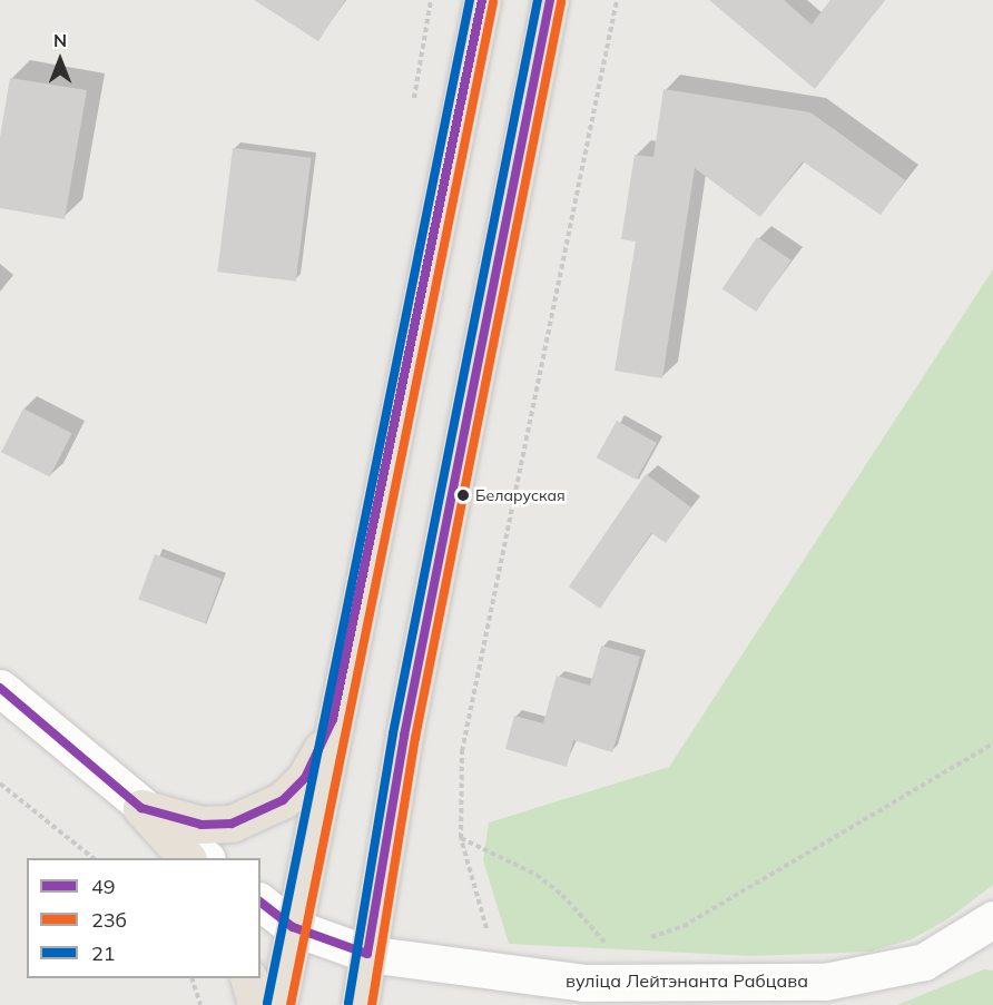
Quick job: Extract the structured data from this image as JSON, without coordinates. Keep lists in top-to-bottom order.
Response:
{
  "streets": {
    "street": ["вуліца Лейтэнанта Рабцава"]
  },
  "places": ["Беларуская"],
  "lines": ["transit line 49", "transit line 21", "transit line 23б"],
  "legend": ["49", "23б", "21"],
  "north": "top"
}
